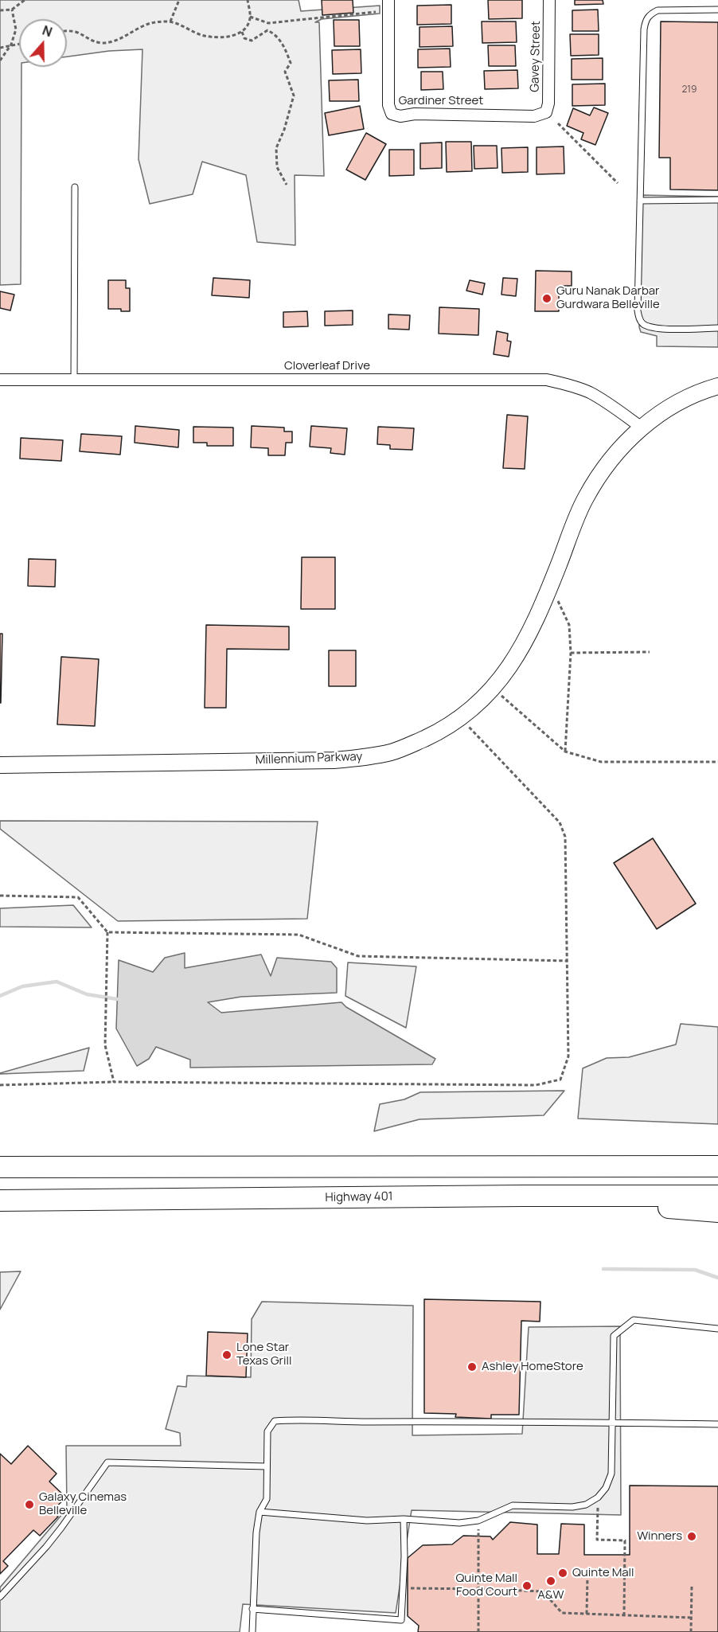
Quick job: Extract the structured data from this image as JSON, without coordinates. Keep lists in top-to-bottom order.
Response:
{
  "streets": {
    "highway": ["Highway 401"],
    "street": [
      "Gavey Street",
      "Gardiner Street",
      "Cloverleaf Drive",
      "Millennium Parkway"
    ]
  },
  "crossings": [
    ["Gavey Street", "Gardiner Street"],
    ["Cloverleaf Drive", "Millennium Parkway"]
  ],
  "places": [
    "Guru Nanak Darbar Gurdwara Belleville",
    "Lone Star Texas Grill",
    "Ashley HomeStore",
    "Galaxy Cinemas Belleville",
    "Winners",
    "Quinte Mall",
    "A&W",
    "Quinte Mall Food Court"
  ],
  "house_numbers": ["219"],
  "north": "top"
}
